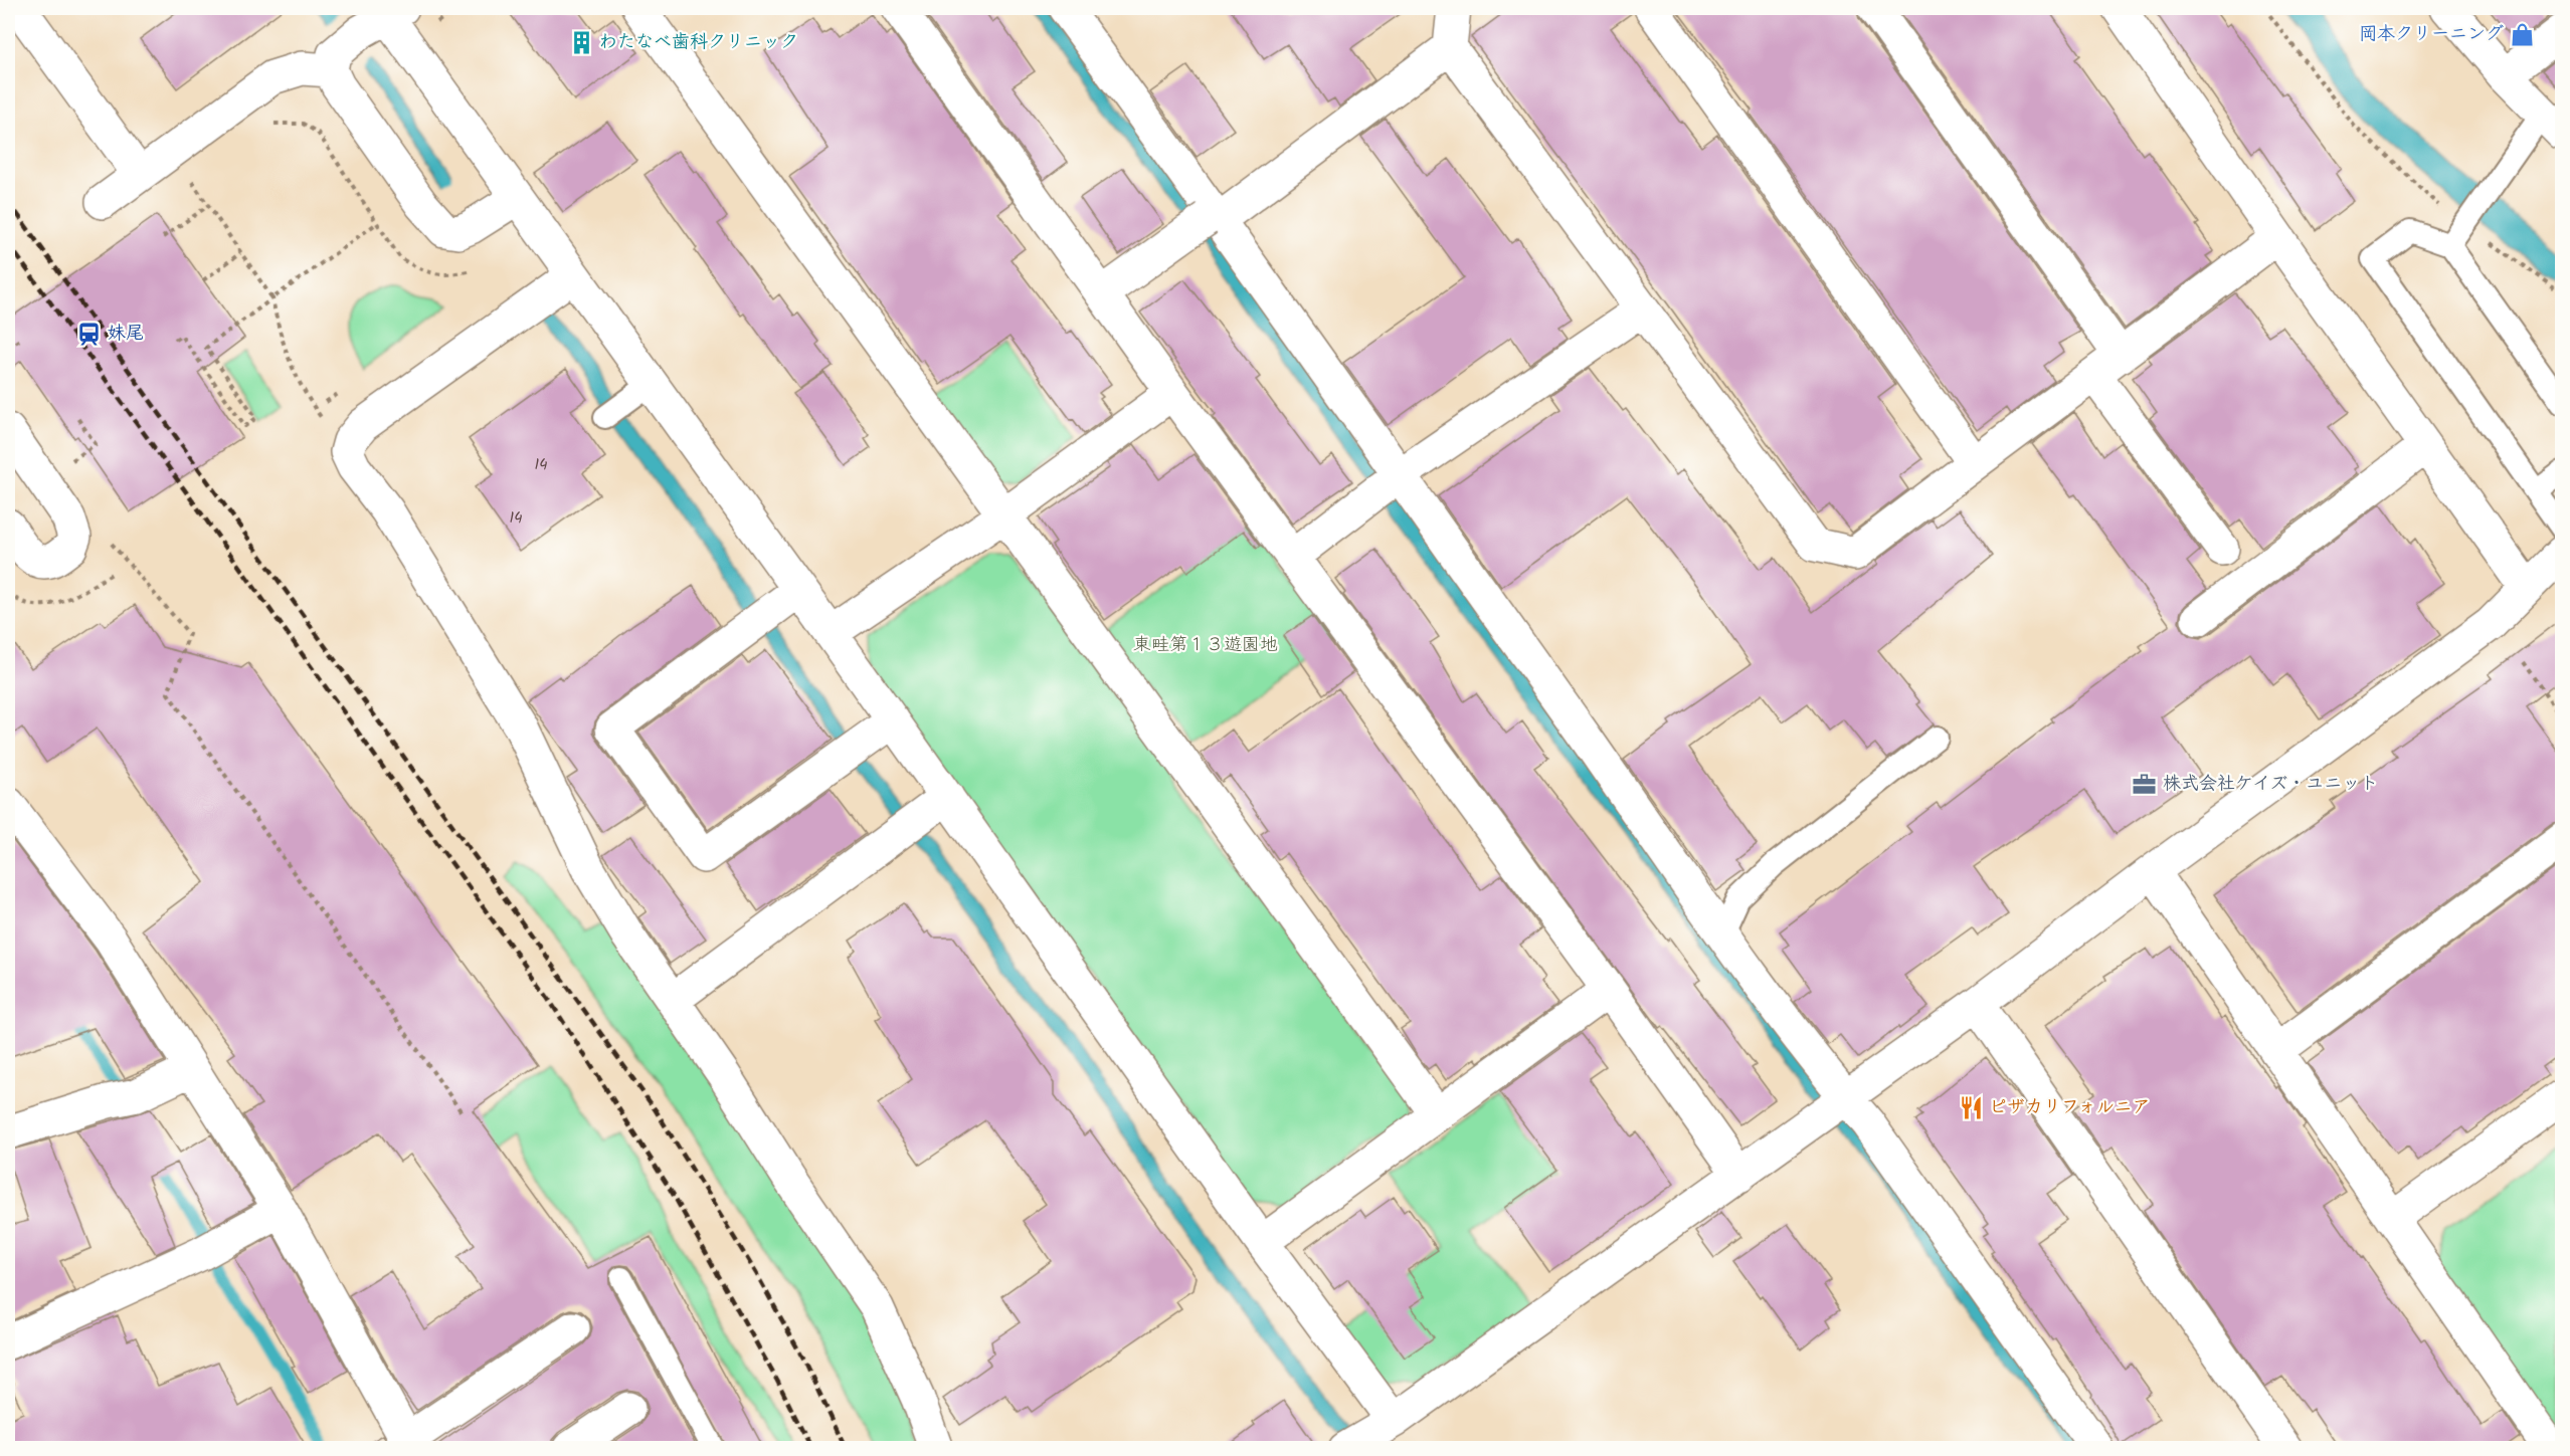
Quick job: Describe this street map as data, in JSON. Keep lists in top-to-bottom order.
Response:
{
  "parks": ["東畦第１３遊園地"],
  "places": {
    "shop": ["岡本クリーニング"],
    "building": ["わたなべ歯科クリニック"],
    "station": ["妹尾"],
    "office": ["株式会社ケイズ・ユニット"],
    "restaurant": ["ピザカリフォルニア"]
  },
  "house_numbers": ["14", "14"]
}
